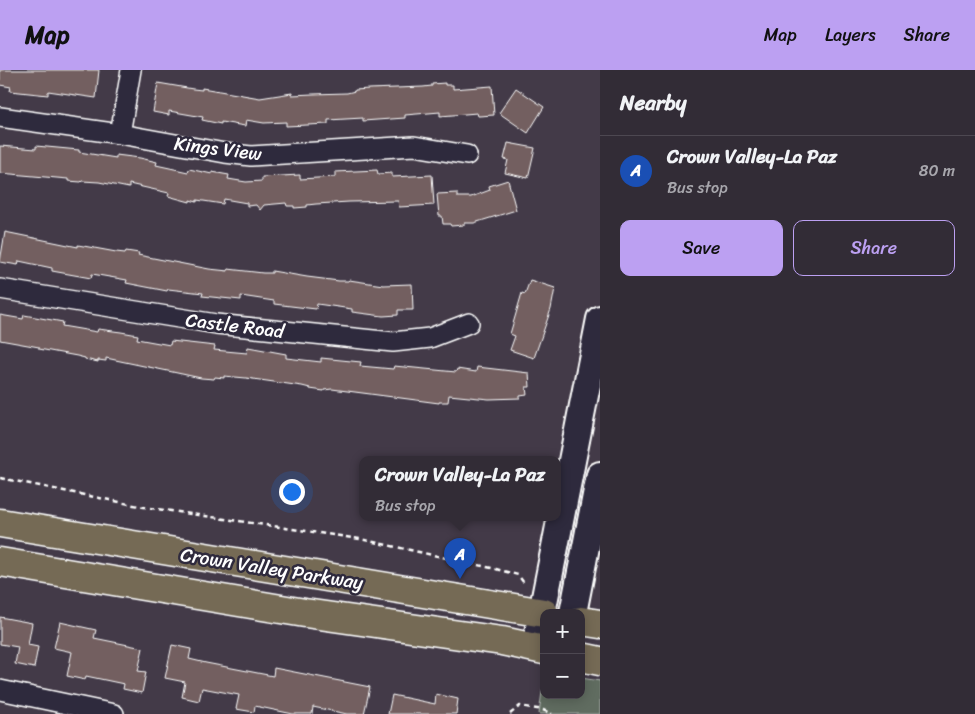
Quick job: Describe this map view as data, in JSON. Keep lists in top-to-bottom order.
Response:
{
  "streets": {
    "main road": ["Crown Valley Parkway"],
    "street": ["Kings View", "Castle Road"]
  },
  "page": {
    "header": "Map",
    "nav": ["Map", "Layers", "Share"],
    "heading": "Nearby",
    "list": [
      {
        "mark": "A",
        "name": "Crown Valley-La Paz",
        "note": "Bus stop",
        "value": "80 m"
      }
    ],
    "buttons": ["Save", "Share"],
    "popup": ["Crown Valley-La Paz", "Bus stop"],
    "pins": "A",
    "map_buttons": ["+", "−"]
  }
}
